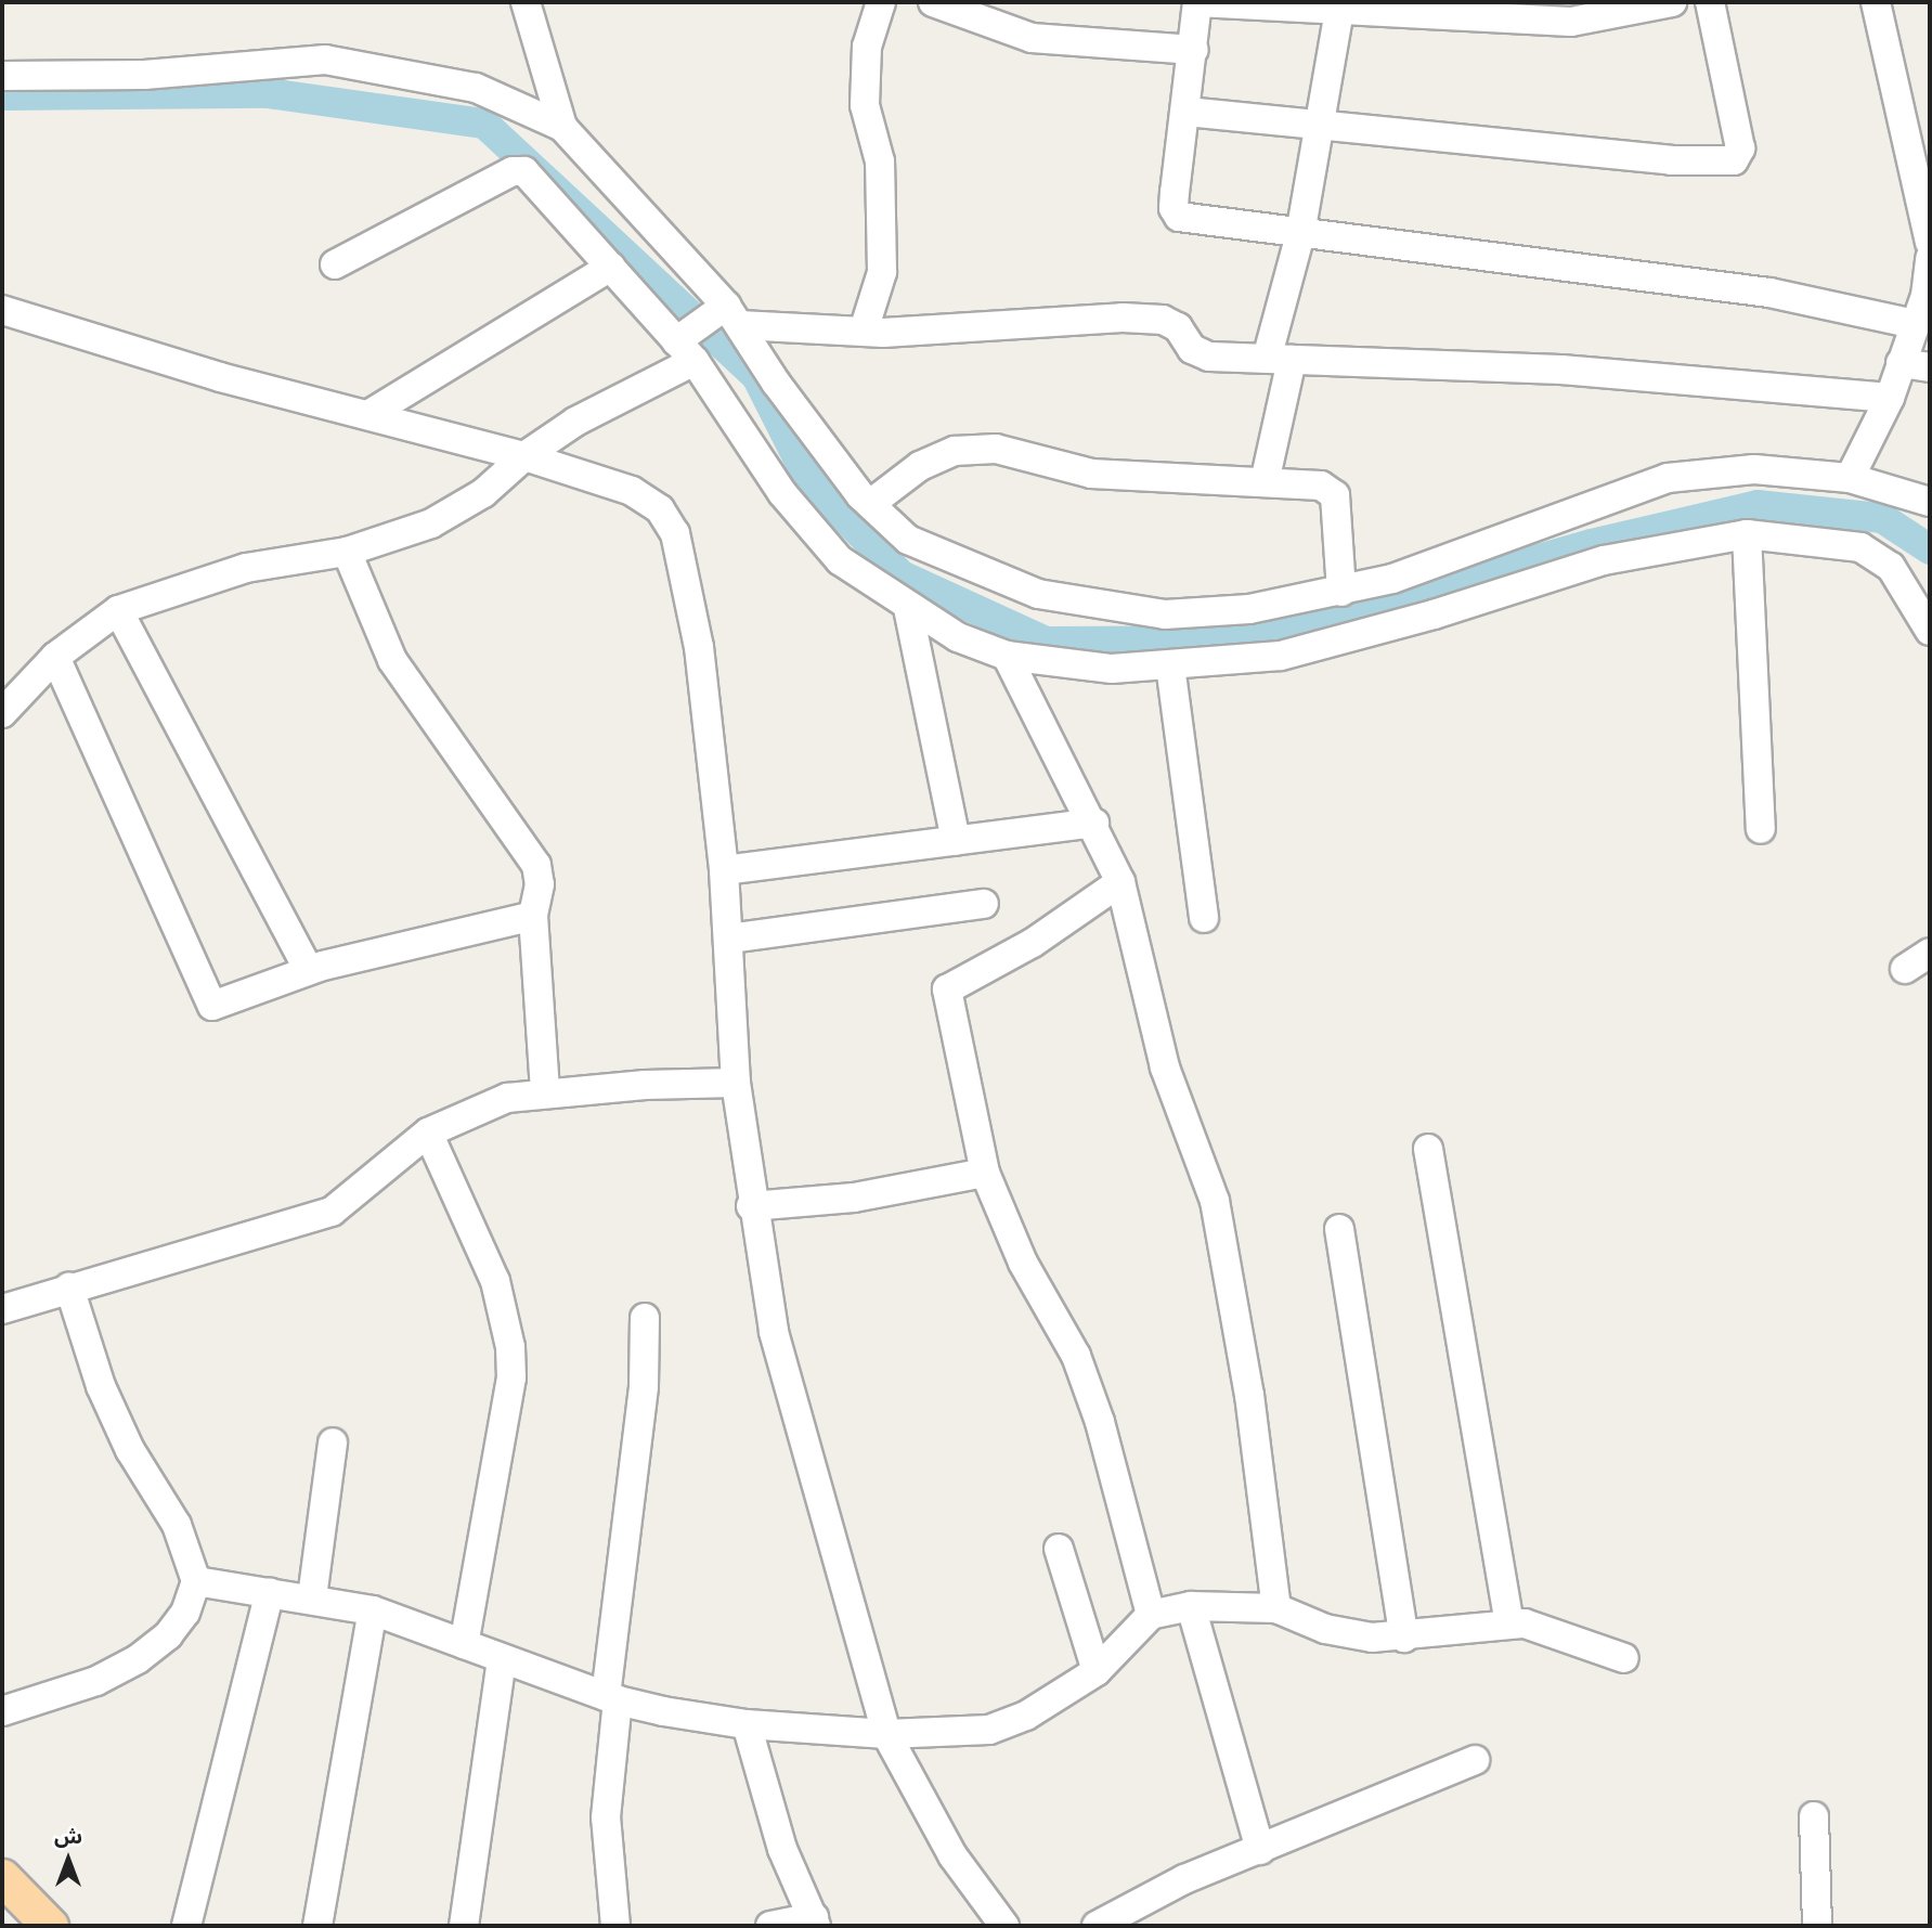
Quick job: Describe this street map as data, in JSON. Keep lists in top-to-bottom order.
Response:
{
  "north": "top"
}
